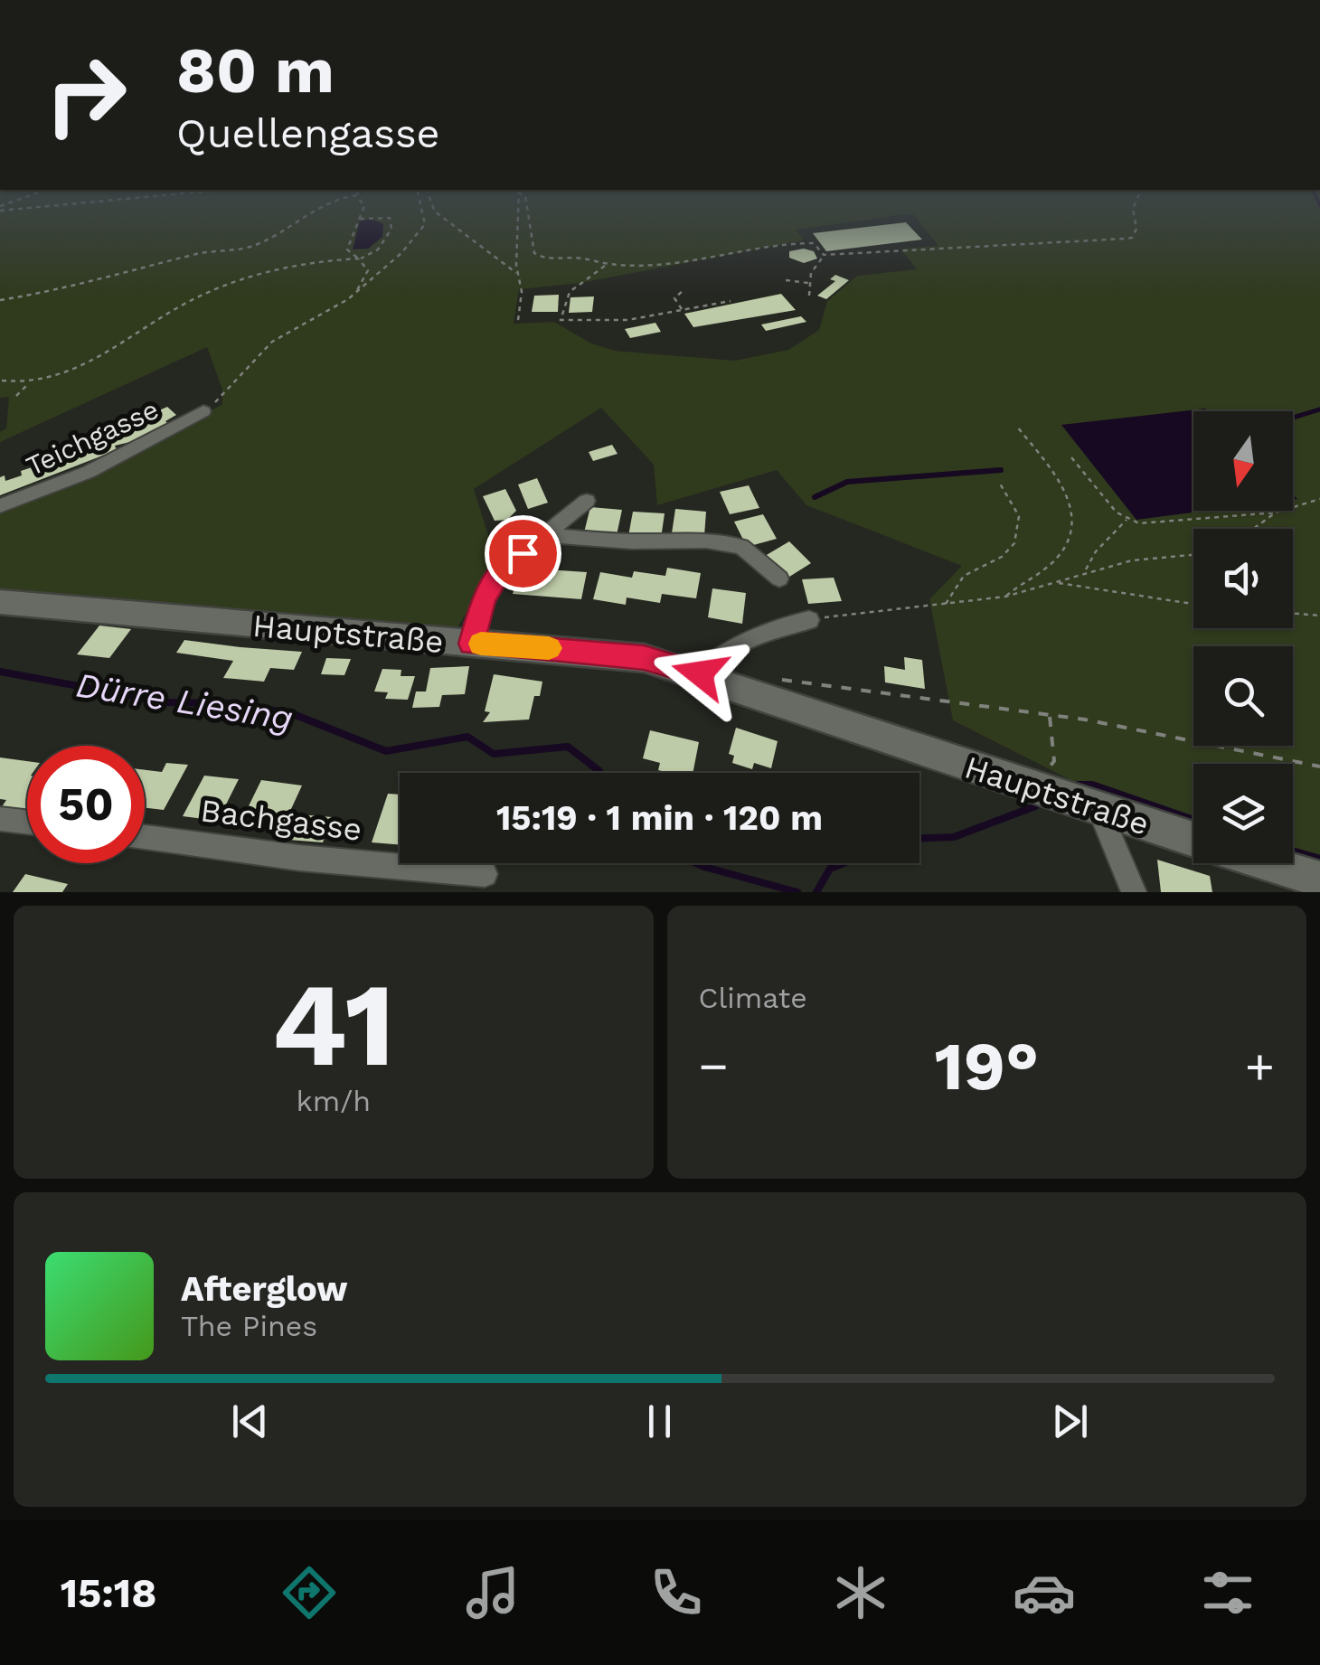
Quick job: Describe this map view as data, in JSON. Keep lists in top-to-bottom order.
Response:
{
  "streets": {
    "main road": ["Hauptstraße"],
    "street": ["Teichgasse", "Bachgasse"]
  },
  "water": ["Dürre Liesing"],
  "north": "bottom",
  "page": {
    "turn": ["80 m", "Quellengasse"],
    "limit": "50",
    "trip": "15:19 · 1 min · 120 m",
    "tile": [
      ["41", "km/h"],
      "Climate"
    ],
    "heat": ["−", "19°", "+"],
    "song": ["Afterglow", "The Pines"],
    "tabs": "15:18"
  }
}
